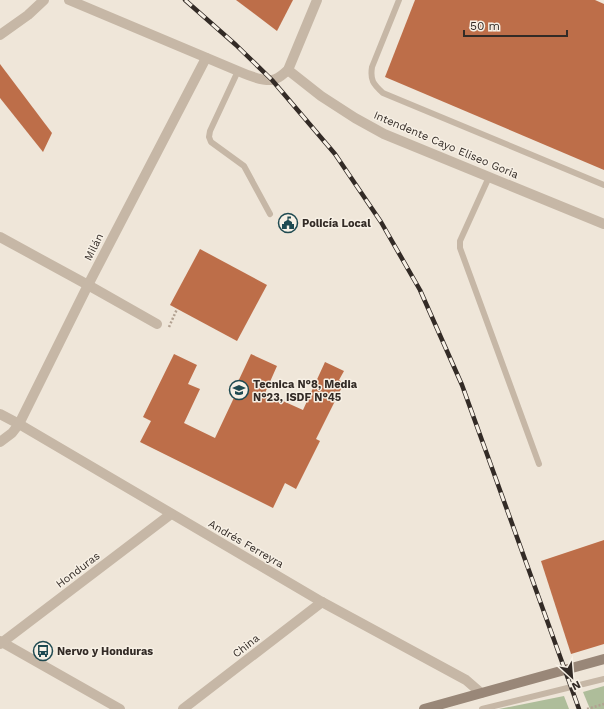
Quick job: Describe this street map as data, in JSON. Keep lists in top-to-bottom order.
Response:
{
  "streets": {
    "street": [
      "Intendente Cayo Eliseo Goria",
      "Milán",
      "Andrés Ferreyra",
      "Honduras",
      "China"
    ]
  },
  "crossings": [
    ["Milán", "Andrés Ferreyra"],
    ["Andrés Ferreyra", "Honduras"],
    ["Andrés Ferreyra", "China"]
  ],
  "places": {
    "public building": ["Policía Local"],
    "school or university": ["Tecnica N°8, Media N°23, ISDF N°45"],
    "bus stop": ["Nervo y Honduras"]
  },
  "scale_bar": "50 m",
  "north": "bottom right"
}
